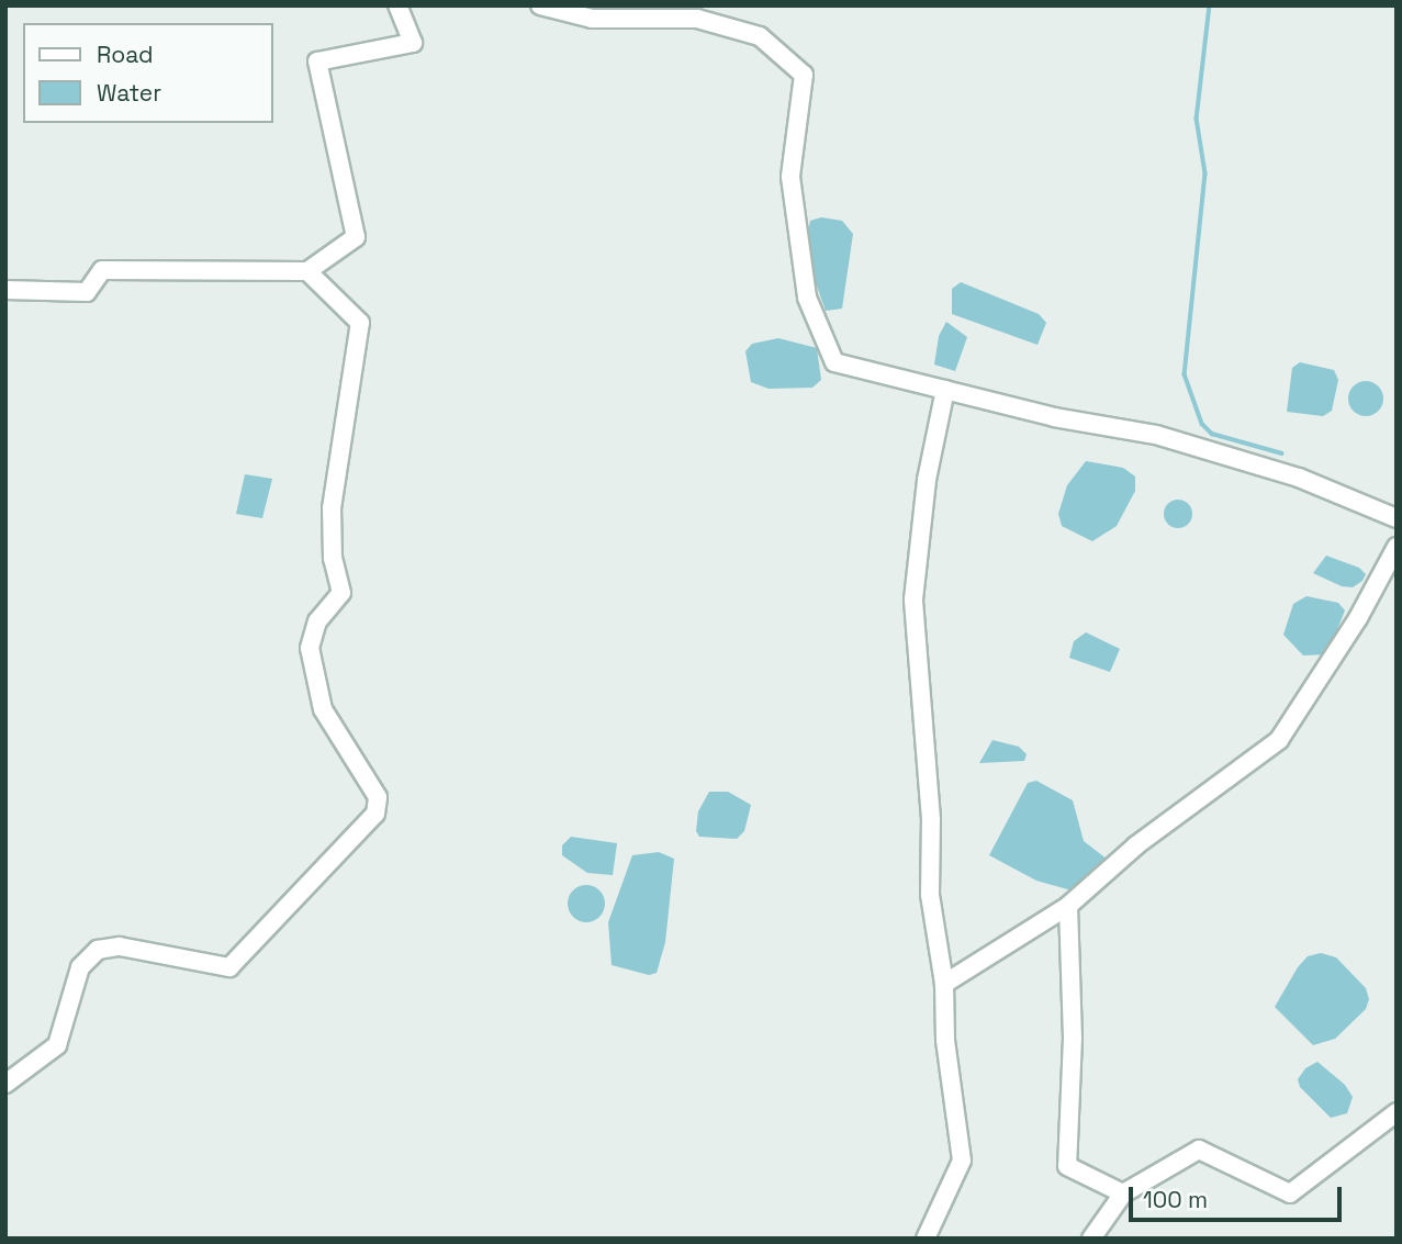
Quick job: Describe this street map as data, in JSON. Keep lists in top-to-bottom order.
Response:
{
  "legend": ["Road", "Water"],
  "scale_bar": "100 m"
}
